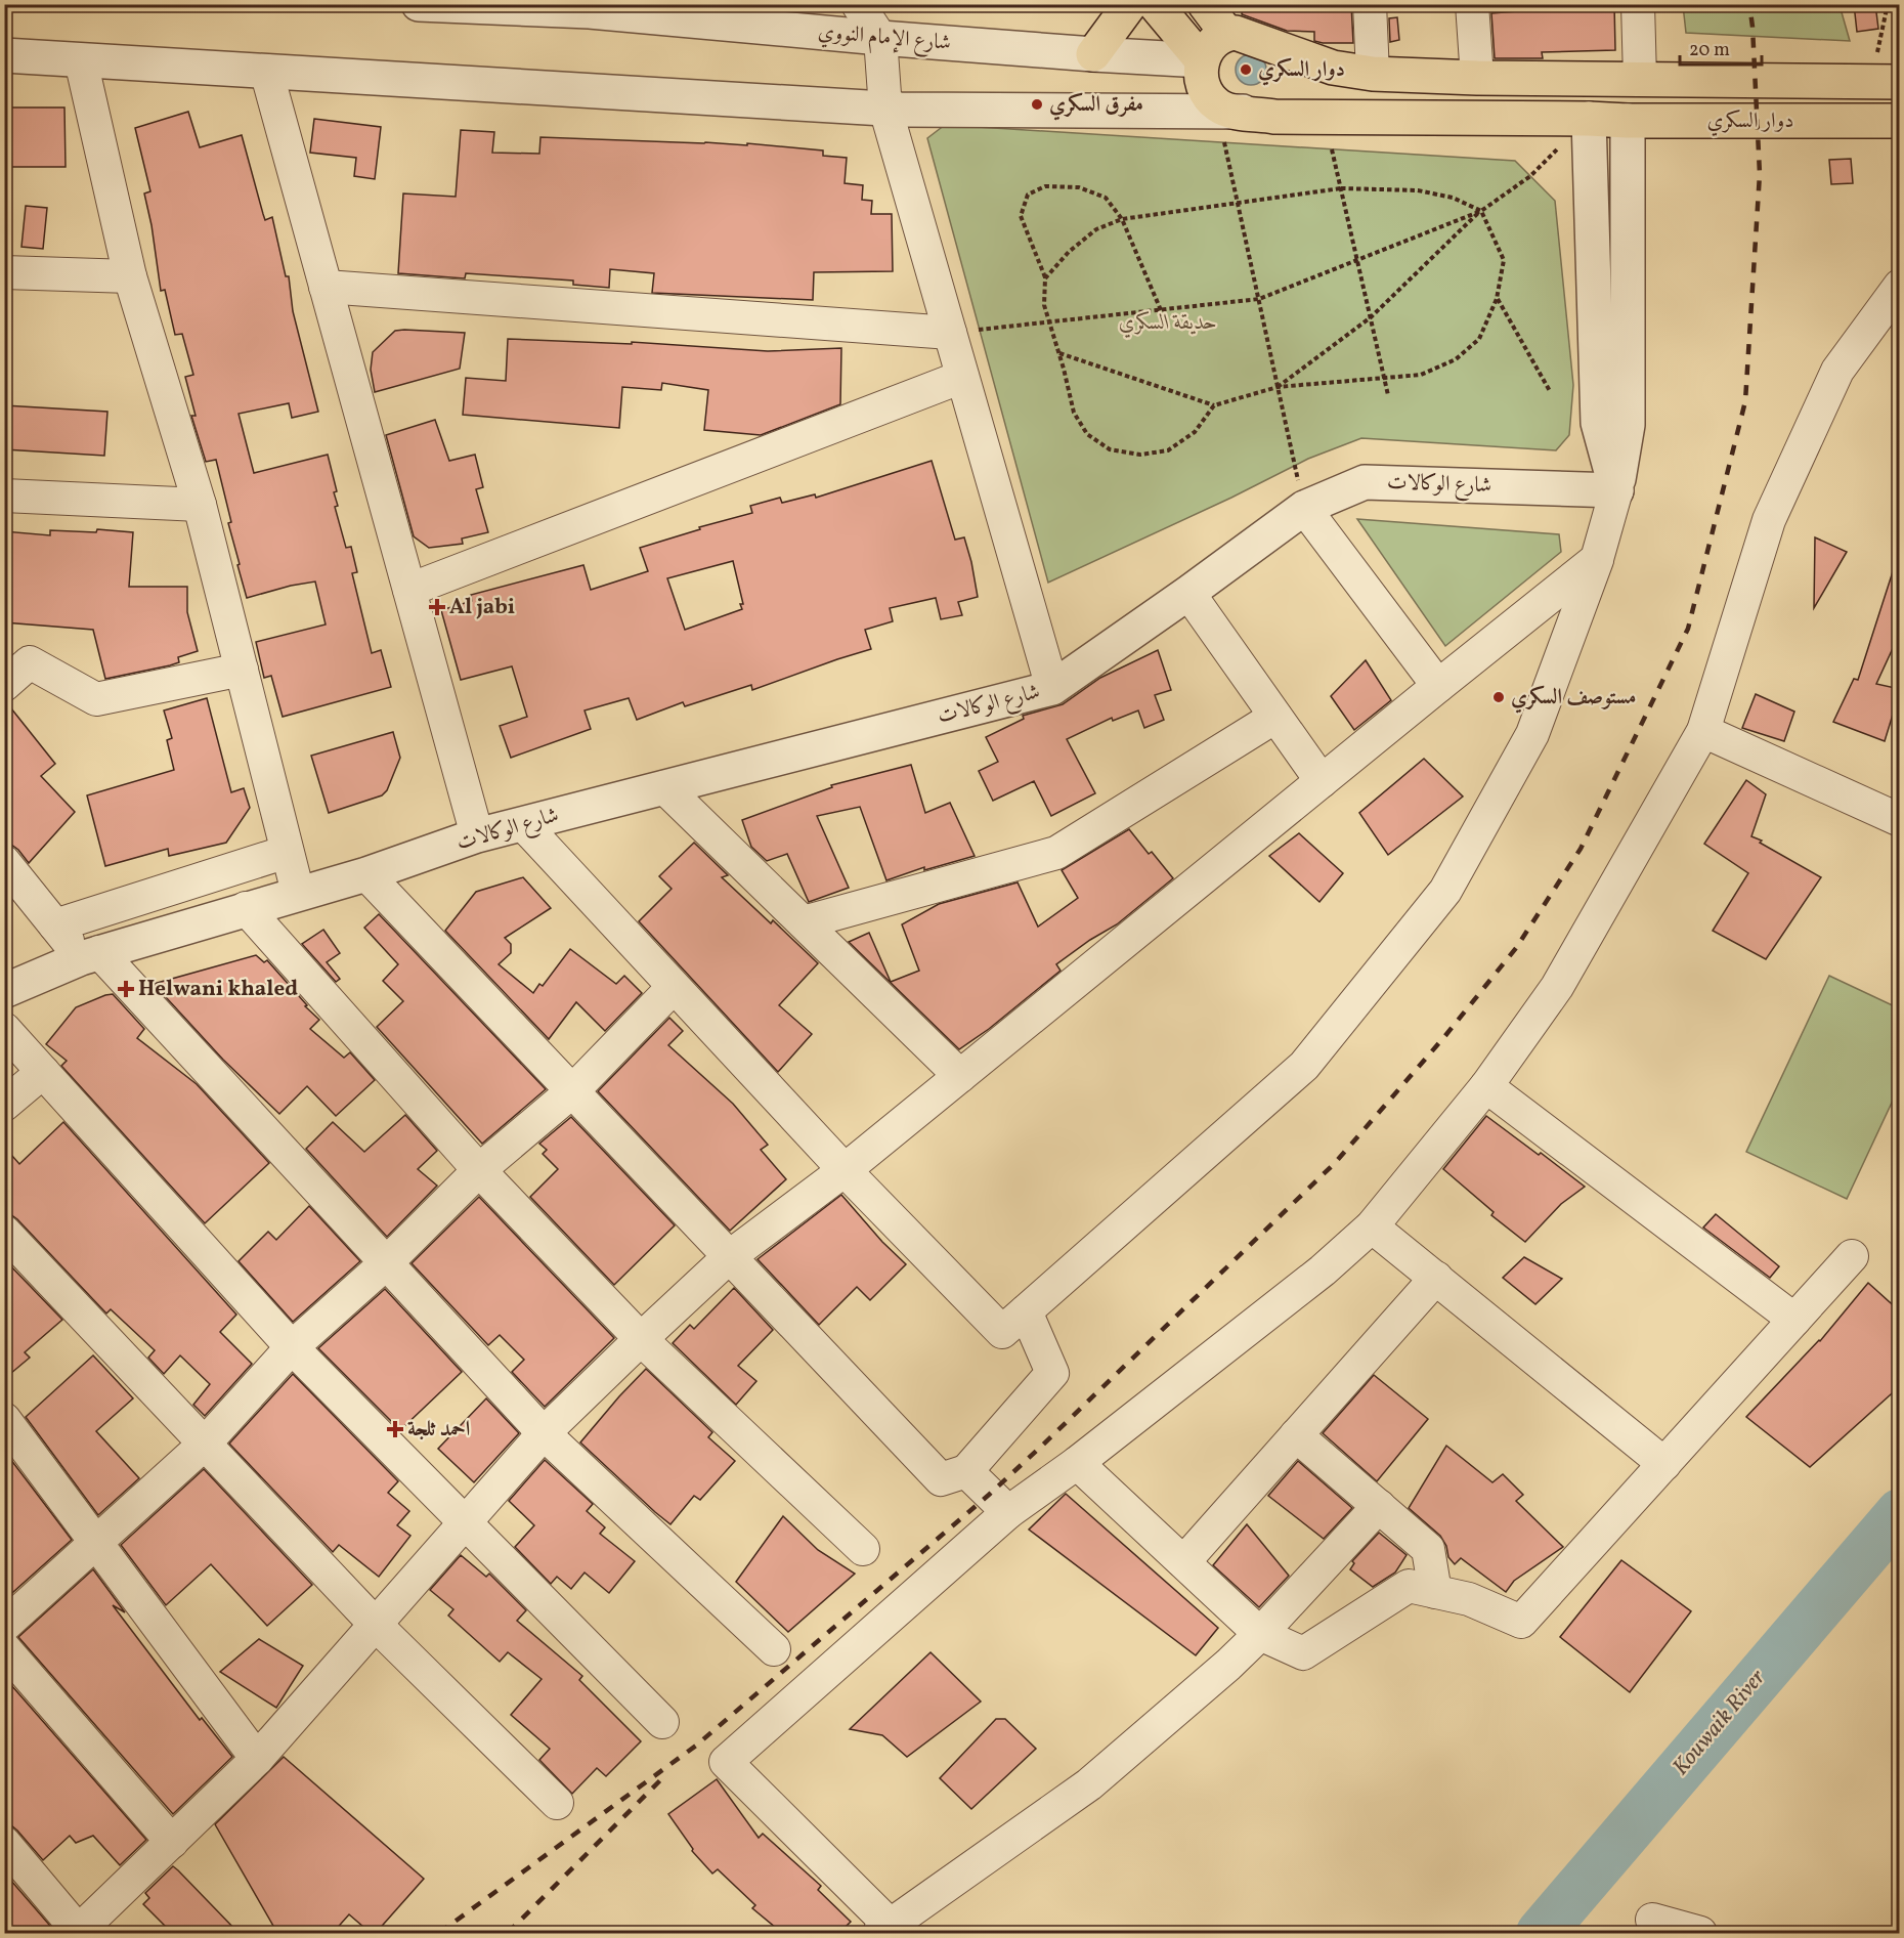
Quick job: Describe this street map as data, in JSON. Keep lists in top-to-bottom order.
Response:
{
  "streets": {
    "main road": ["دوار السكري"],
    "street": ["شارع الإمام النووي", "شارع الوكالات"]
  },
  "crossings": [
    ["شارع الإمام النووي", "دوار السكري"]
  ],
  "water": ["Kouwaik River"],
  "parks": ["حديقة السكري"],
  "places": {
    "other": ["دوار السكري", "مفرق السكري", "مستوصف السكري"],
    "health": ["Al jabi", "Helwani khaled", "احمد ثلجة"]
  },
  "scale_bar": "20 m"
}
